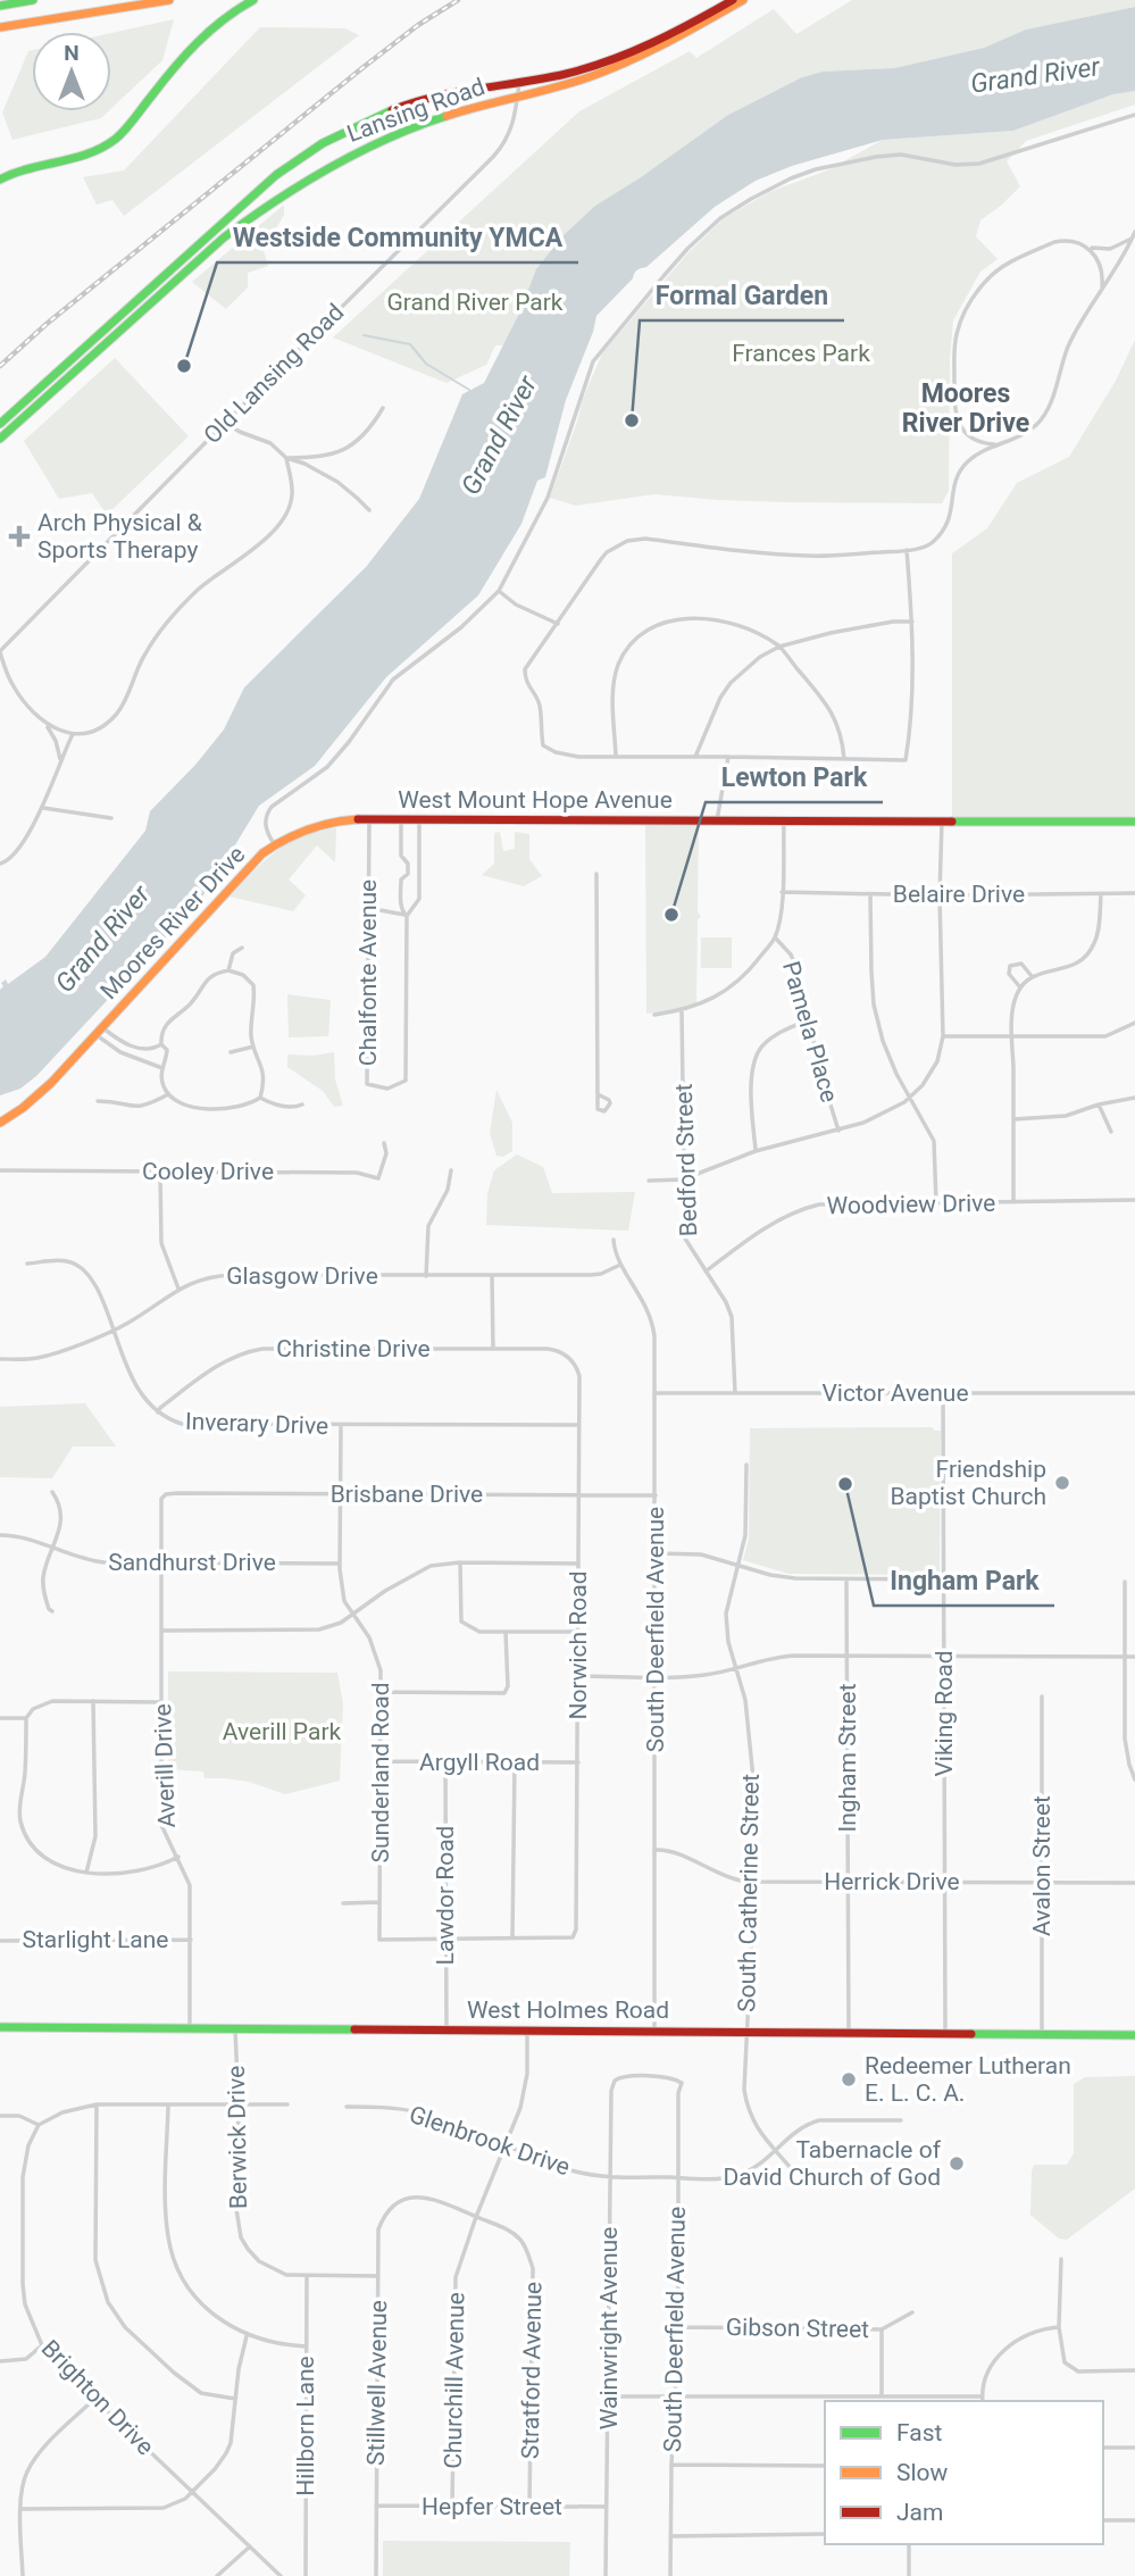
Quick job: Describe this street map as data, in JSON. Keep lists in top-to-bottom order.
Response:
{
  "streets": {
    "main road": [
      "Lansing Road",
      "West Mount Hope Avenue",
      "Moores River Drive",
      "West Holmes Road"
    ],
    "street": [
      "Old Lansing Road",
      "Belaire Drive",
      "Chalfonte Avenue",
      "Pamela Place",
      "Bedford Street",
      "Cooley Drive",
      "Woodview Drive",
      "Glasgow Drive",
      "Christine Drive",
      "Victor Avenue",
      "Inverary Drive",
      "Brisbane Drive",
      "Sandhurst Drive",
      "South Deerfield Avenue",
      "Norwich Road",
      "Viking Road",
      "Ingham Street",
      "Argyll Road",
      "Averill Drive",
      "Sunderland Road",
      "Avalon Street",
      "Herrick Drive",
      "South Catherine Street",
      "Lawdor Road",
      "Starlight Lane",
      "Berwick Drive",
      "Glenbrook Drive",
      "Wainwright Avenue",
      "Gibson Street",
      "Stratford Avenue",
      "Churchill Avenue",
      "Stillwell Avenue",
      "Brighton Drive",
      "Hillborn Lane",
      "Hepfer Street"
    ]
  },
  "crossings": [
    ["Lansing Road", "Old Lansing Road"],
    ["West Mount Hope Avenue", "Moores River Drive"],
    ["West Mount Hope Avenue", "Chalfonte Avenue"],
    ["Bedford Street", "Woodview Drive"],
    ["Bedford Street", "Victor Avenue"],
    ["Glasgow Drive", "Inverary Drive"],
    ["Glasgow Drive", "South Deerfield Avenue"],
    ["Christine Drive", "Inverary Drive"],
    ["Christine Drive", "Norwich Road"],
    ["Victor Avenue", "South Deerfield Avenue"],
    ["Victor Avenue", "Viking Road"],
    ["Inverary Drive", "Norwich Road"],
    ["Inverary Drive", "Sunderland Road"],
    ["Brisbane Drive", "South Deerfield Avenue"],
    ["Brisbane Drive", "Norwich Road"],
    ["Brisbane Drive", "Averill Drive"],
    ["Brisbane Drive", "Sunderland Road"],
    ["Sandhurst Drive", "Averill Drive"],
    ["Sandhurst Drive", "Sunderland Road"],
    ["South Deerfield Avenue", "Herrick Drive"],
    ["South Deerfield Avenue", "West Holmes Road"],
    ["South Deerfield Avenue", "Glenbrook Drive"],
    ["South Deerfield Avenue", "Wainwright Avenue"],
    ["South Deerfield Avenue", "Gibson Street"],
    ["Norwich Road", "Argyll Road"],
    ["Viking Road", "Herrick Drive"],
    ["Viking Road", "West Holmes Road"],
    ["Ingham Street", "Herrick Drive"],
    ["Ingham Street", "West Holmes Road"],
    ["Argyll Road", "Sunderland Road"],
    ["Argyll Road", "Lawdor Road"],
    ["Averill Drive", "Starlight Lane"],
    ["Averill Drive", "West Holmes Road"],
    ["Sunderland Road", "Lawdor Road"],
    ["Avalon Street", "Herrick Drive"],
    ["Avalon Street", "West Holmes Road"],
    ["Herrick Drive", "South Catherine Street"],
    ["South Catherine Street", "West Holmes Road"],
    ["South Catherine Street", "Glenbrook Drive"],
    ["Lawdor Road", "West Holmes Road"],
    ["West Holmes Road", "Berwick Drive"],
    ["West Holmes Road", "Churchill Avenue"],
    ["Berwick Drive", "Stillwell Avenue"],
    ["Berwick Drive", "Hillborn Lane"],
    ["Glenbrook Drive", "Wainwright Avenue"],
    ["Glenbrook Drive", "Churchill Avenue"],
    ["Wainwright Avenue", "Hepfer Street"],
    ["Stratford Avenue", "Churchill Avenue"],
    ["Stratford Avenue", "Stillwell Avenue"],
    ["Stratford Avenue", "Hepfer Street"],
    ["Churchill Avenue", "Hepfer Street"],
    ["Stillwell Avenue", "Hepfer Street"]
  ],
  "districts": ["Moores River Drive"],
  "water": ["Grand River"],
  "parks": ["Grand River Park", "Frances Park", "Averill Park"],
  "places": {
    "other": [
      "Westside Community YMCA",
      "Formal Garden",
      "Lewton Park",
      "Friendship Baptist Church",
      "Ingham Park",
      "Redeemer Lutheran E. L. C. A.",
      "Tabernacle of David Church of God"
    ],
    "health": ["Arch Physical & Sports Therapy"]
  },
  "legend": ["Fast", "Slow", "Jam"],
  "north": "top"
}
